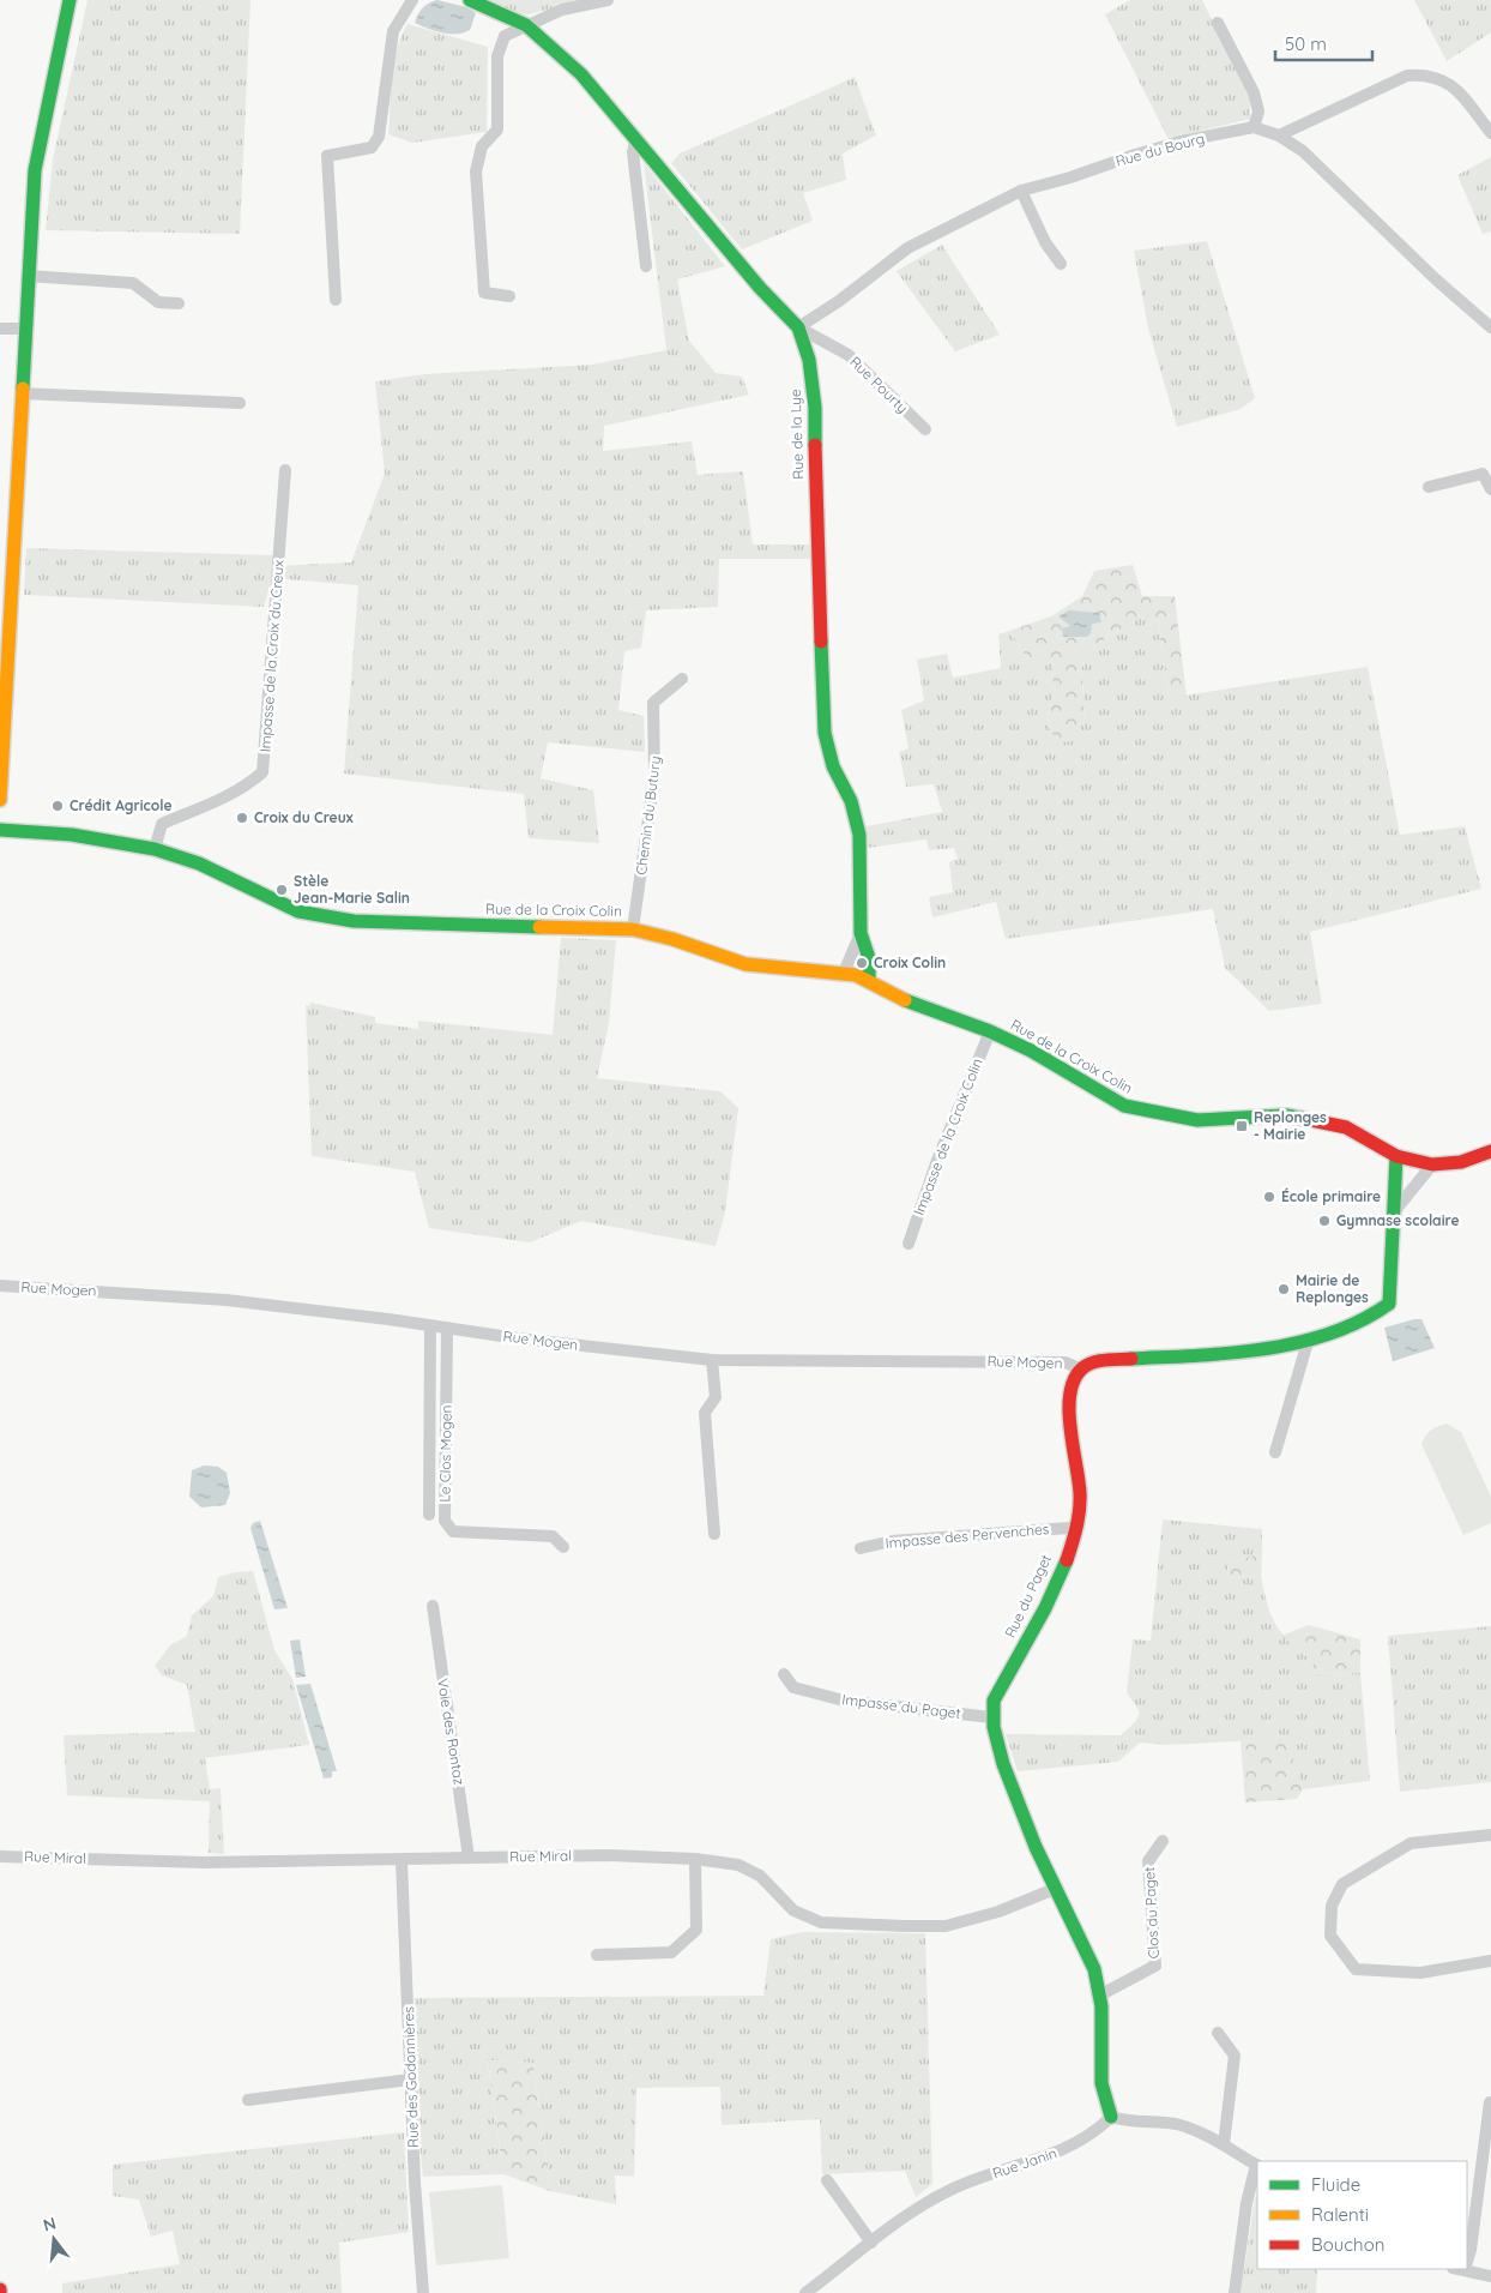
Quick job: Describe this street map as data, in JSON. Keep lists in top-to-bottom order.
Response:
{
  "streets": {
    "street": [
      "Rue du Bourg",
      "Rue Pourty",
      "Rue de la Lye",
      "Impasse de la Croix du Creux",
      "Chemin du Butury",
      "Rue de la Croix Colin",
      "Impasse de la Croix Colin",
      "Rue Mogen",
      "Le Clos Mogen",
      "Impasse des Pervenches",
      "Rue du Paget",
      "Impasse du Paget",
      "Voie des Rontaz",
      "Rue Miral",
      "Clos du Paget",
      "Rue des Godonnières",
      "Rue Janin"
    ]
  },
  "crossings": [
    ["Rue du Bourg", "Rue Pourty"],
    ["Rue du Bourg", "Rue de la Lye"],
    ["Rue Pourty", "Rue de la Lye"],
    ["Rue de la Lye", "Rue de la Croix Colin"],
    ["Impasse de la Croix du Creux", "Rue de la Croix Colin"],
    ["Chemin du Butury", "Rue de la Croix Colin"],
    ["Rue de la Croix Colin", "Impasse de la Croix Colin"],
    ["Rue Mogen", "Le Clos Mogen"],
    ["Rue Mogen", "Rue du Paget"],
    ["Impasse des Pervenches", "Rue du Paget"],
    ["Rue du Paget", "Impasse du Paget"],
    ["Rue du Paget", "Rue Miral"],
    ["Rue du Paget", "Clos du Paget"],
    ["Rue du Paget", "Rue Janin"],
    ["Voie des Rontaz", "Rue Miral"],
    ["Rue Miral", "Rue des Godonnières"]
  ],
  "places": {
    "other": [
      "Crédit Agricole",
      "Croix du Creux",
      "Stèle Jean-Marie Salin",
      "Croix Colin",
      "École primaire",
      "Gymnase scolaire",
      "Mairie de Replonges"
    ],
    "transit": ["Replonges - Mairie"]
  },
  "legend": ["Fluide", "Ralenti", "Bouchon"],
  "scale_bar": "50 m",
  "north": "top"
}
